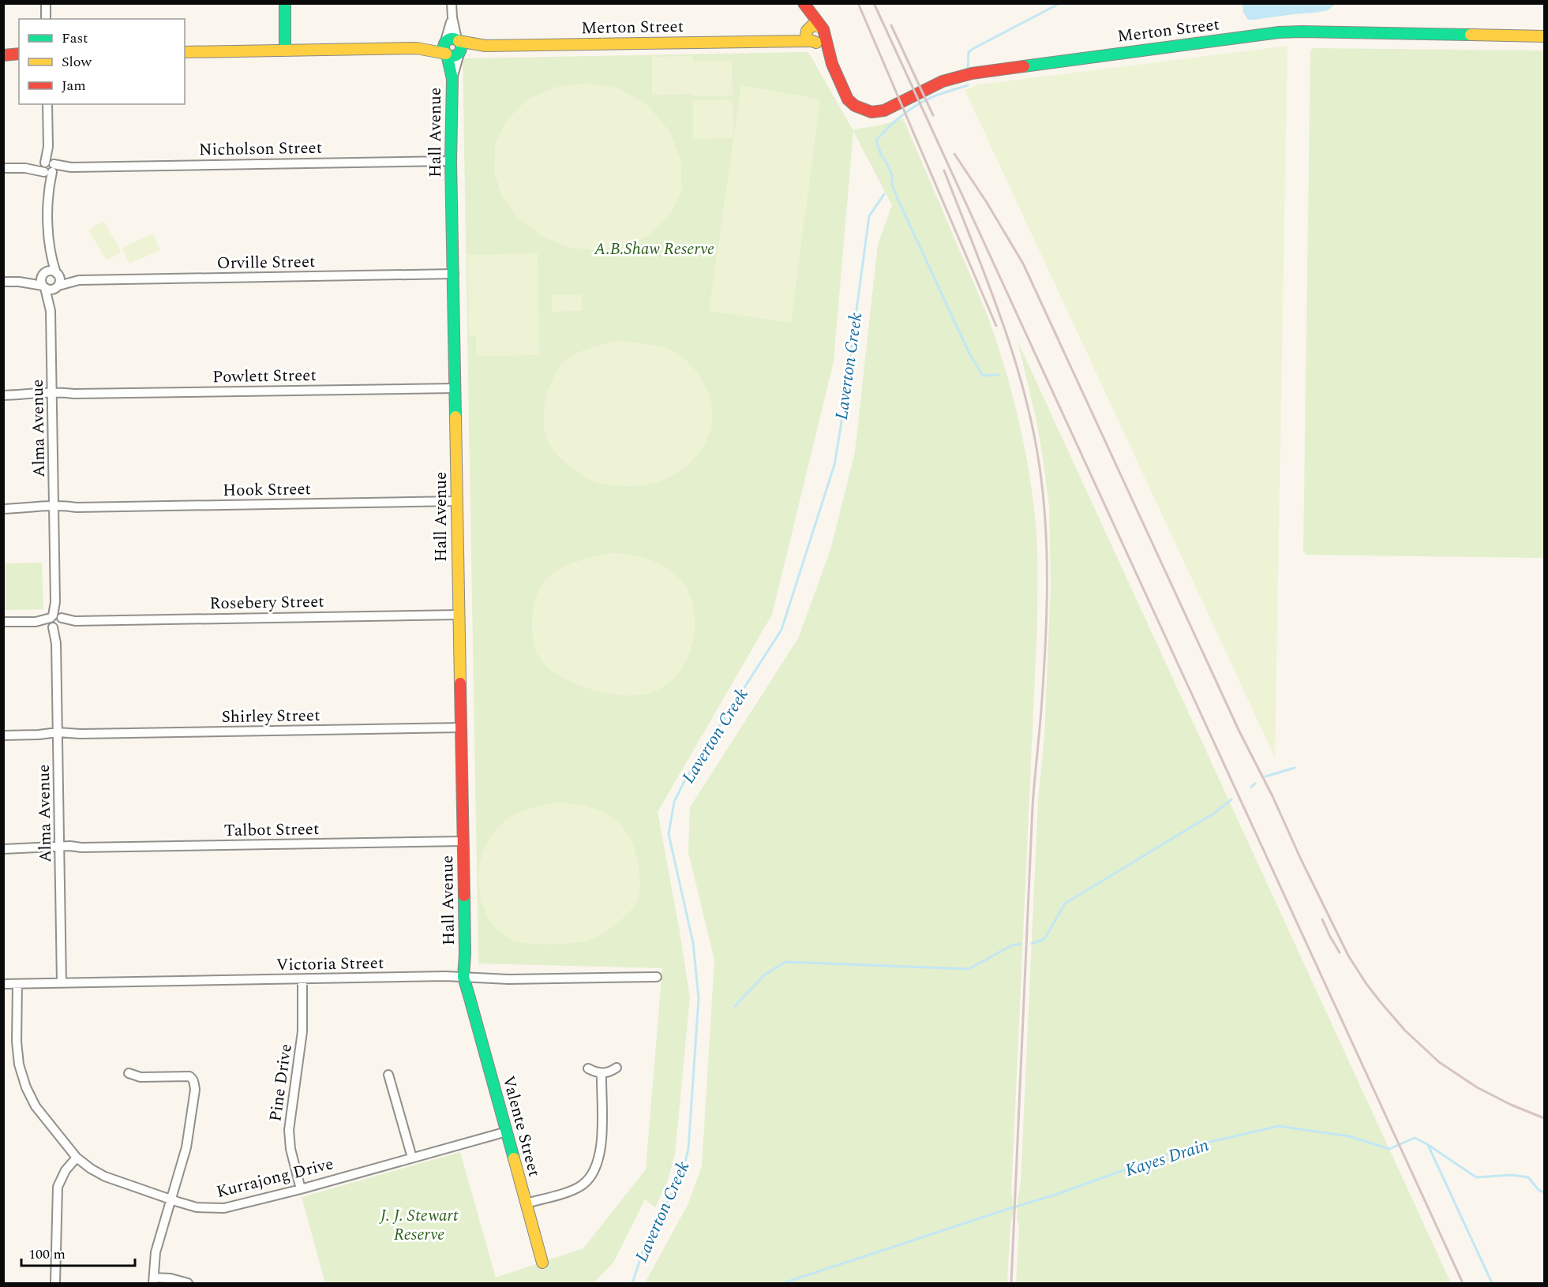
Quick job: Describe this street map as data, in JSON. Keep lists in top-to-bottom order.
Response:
{
  "streets": {
    "street": [
      "Merton Street",
      "Hall Avenue",
      "Nicholson Street",
      "Orville Street",
      "Powlett Street",
      "Alma Avenue",
      "Hook Street",
      "Rosebery Street",
      "Shirley Street",
      "Talbot Street",
      "Victoria Street",
      "Pine Drive",
      "Valente Street",
      "Kurrajong Drive"
    ]
  },
  "crossings": [
    ["Merton Street", "Hall Avenue"],
    ["Hall Avenue", "Nicholson Street"],
    ["Hall Avenue", "Orville Street"],
    ["Hall Avenue", "Powlett Street"],
    ["Hall Avenue", "Hook Street"],
    ["Hall Avenue", "Rosebery Street"],
    ["Hall Avenue", "Shirley Street"],
    ["Hall Avenue", "Talbot Street"],
    ["Hall Avenue", "Victoria Street"],
    ["Hall Avenue", "Valente Street"],
    ["Orville Street", "Alma Avenue"],
    ["Powlett Street", "Alma Avenue"],
    ["Alma Avenue", "Hook Street"],
    ["Alma Avenue", "Rosebery Street"],
    ["Alma Avenue", "Shirley Street"],
    ["Alma Avenue", "Talbot Street"],
    ["Alma Avenue", "Victoria Street"],
    ["Victoria Street", "Pine Drive"],
    ["Victoria Street", "Valente Street"],
    ["Victoria Street", "Kurrajong Drive"],
    ["Pine Drive", "Kurrajong Drive"],
    ["Valente Street", "Kurrajong Drive"]
  ],
  "water": ["Laverton Creek", "Kayes Drain"],
  "parks": ["A.B.Shaw Reserve", "J. J. Stewart Reserve"],
  "legend": ["Fast", "Slow", "Jam"],
  "scale_bar": "100 m"
}
